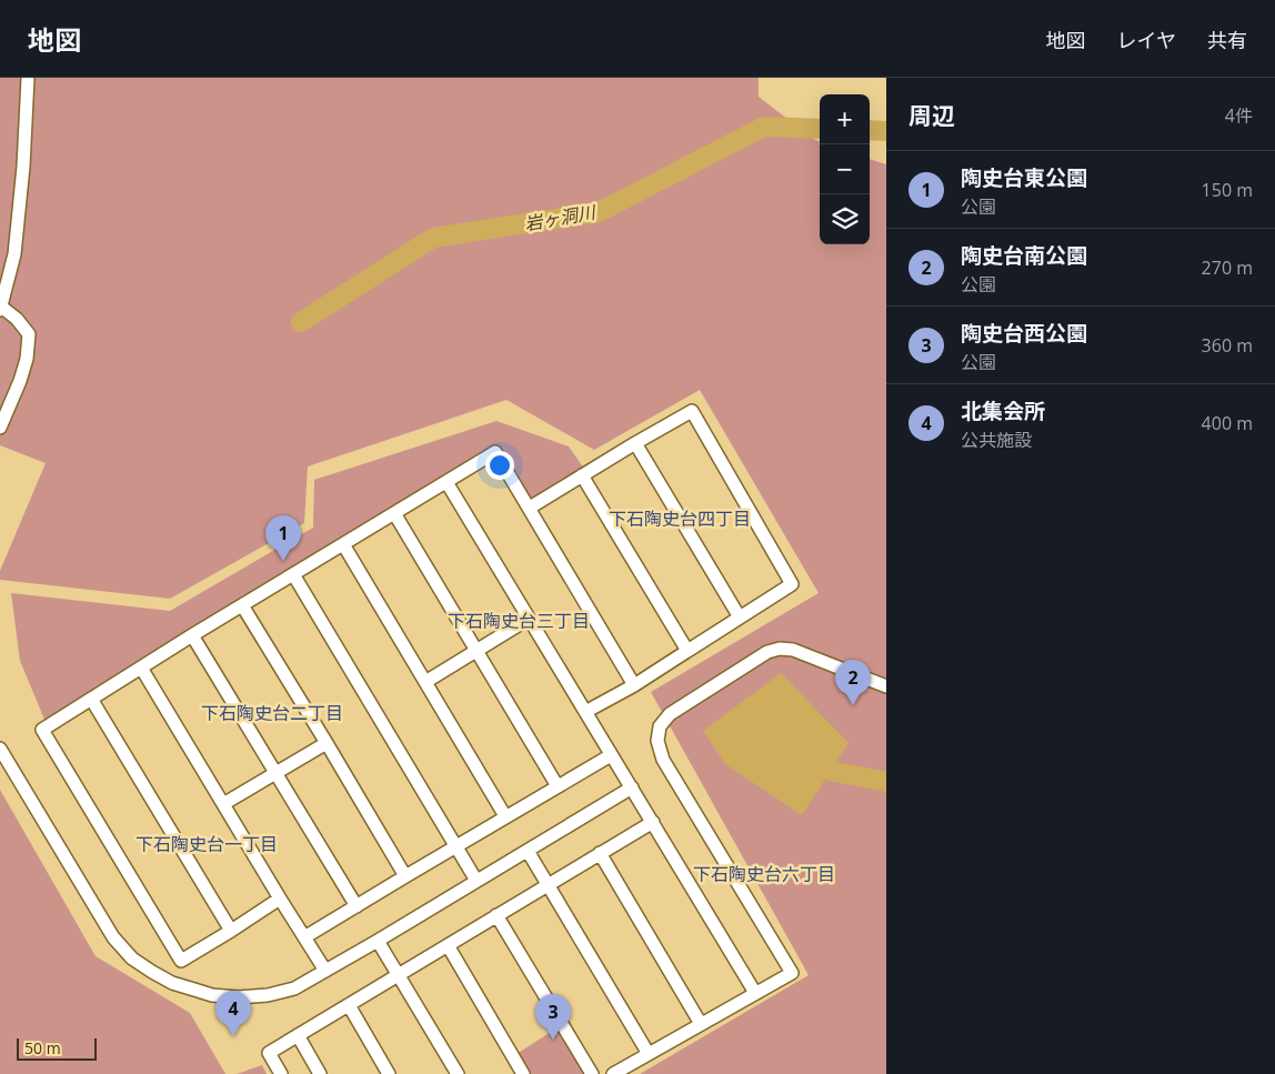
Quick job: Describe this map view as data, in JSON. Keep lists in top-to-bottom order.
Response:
{
  "districts": [
    "下石陶史台四丁目",
    "下石陶史台三丁目",
    "下石陶史台二丁目",
    "下石陶史台一丁目",
    "下石陶史台六丁目"
  ],
  "water": ["岩ヶ洞川"],
  "scale_bar": "50 m",
  "page": {
    "header": "地図",
    "nav": ["地図", "レイヤ", "共有"],
    "heading": ["周辺", "4件"],
    "map_buttons": ["+", "−"],
    "list": [
      {
        "mark": "1",
        "name": "陶史台東公園",
        "note": "公園",
        "value": "150 m"
      },
      {
        "mark": "2",
        "name": "陶史台南公園",
        "note": "公園",
        "value": "270 m"
      },
      {
        "mark": "3",
        "name": "陶史台西公園",
        "note": "公園",
        "value": "360 m"
      },
      {
        "mark": "4",
        "name": "北集会所",
        "note": "公共施設",
        "value": "400 m"
      }
    ],
    "pins": [
      "1",
      "2",
      "4",
      "3"
    ],
    "scale": "50 m"
  }
}
